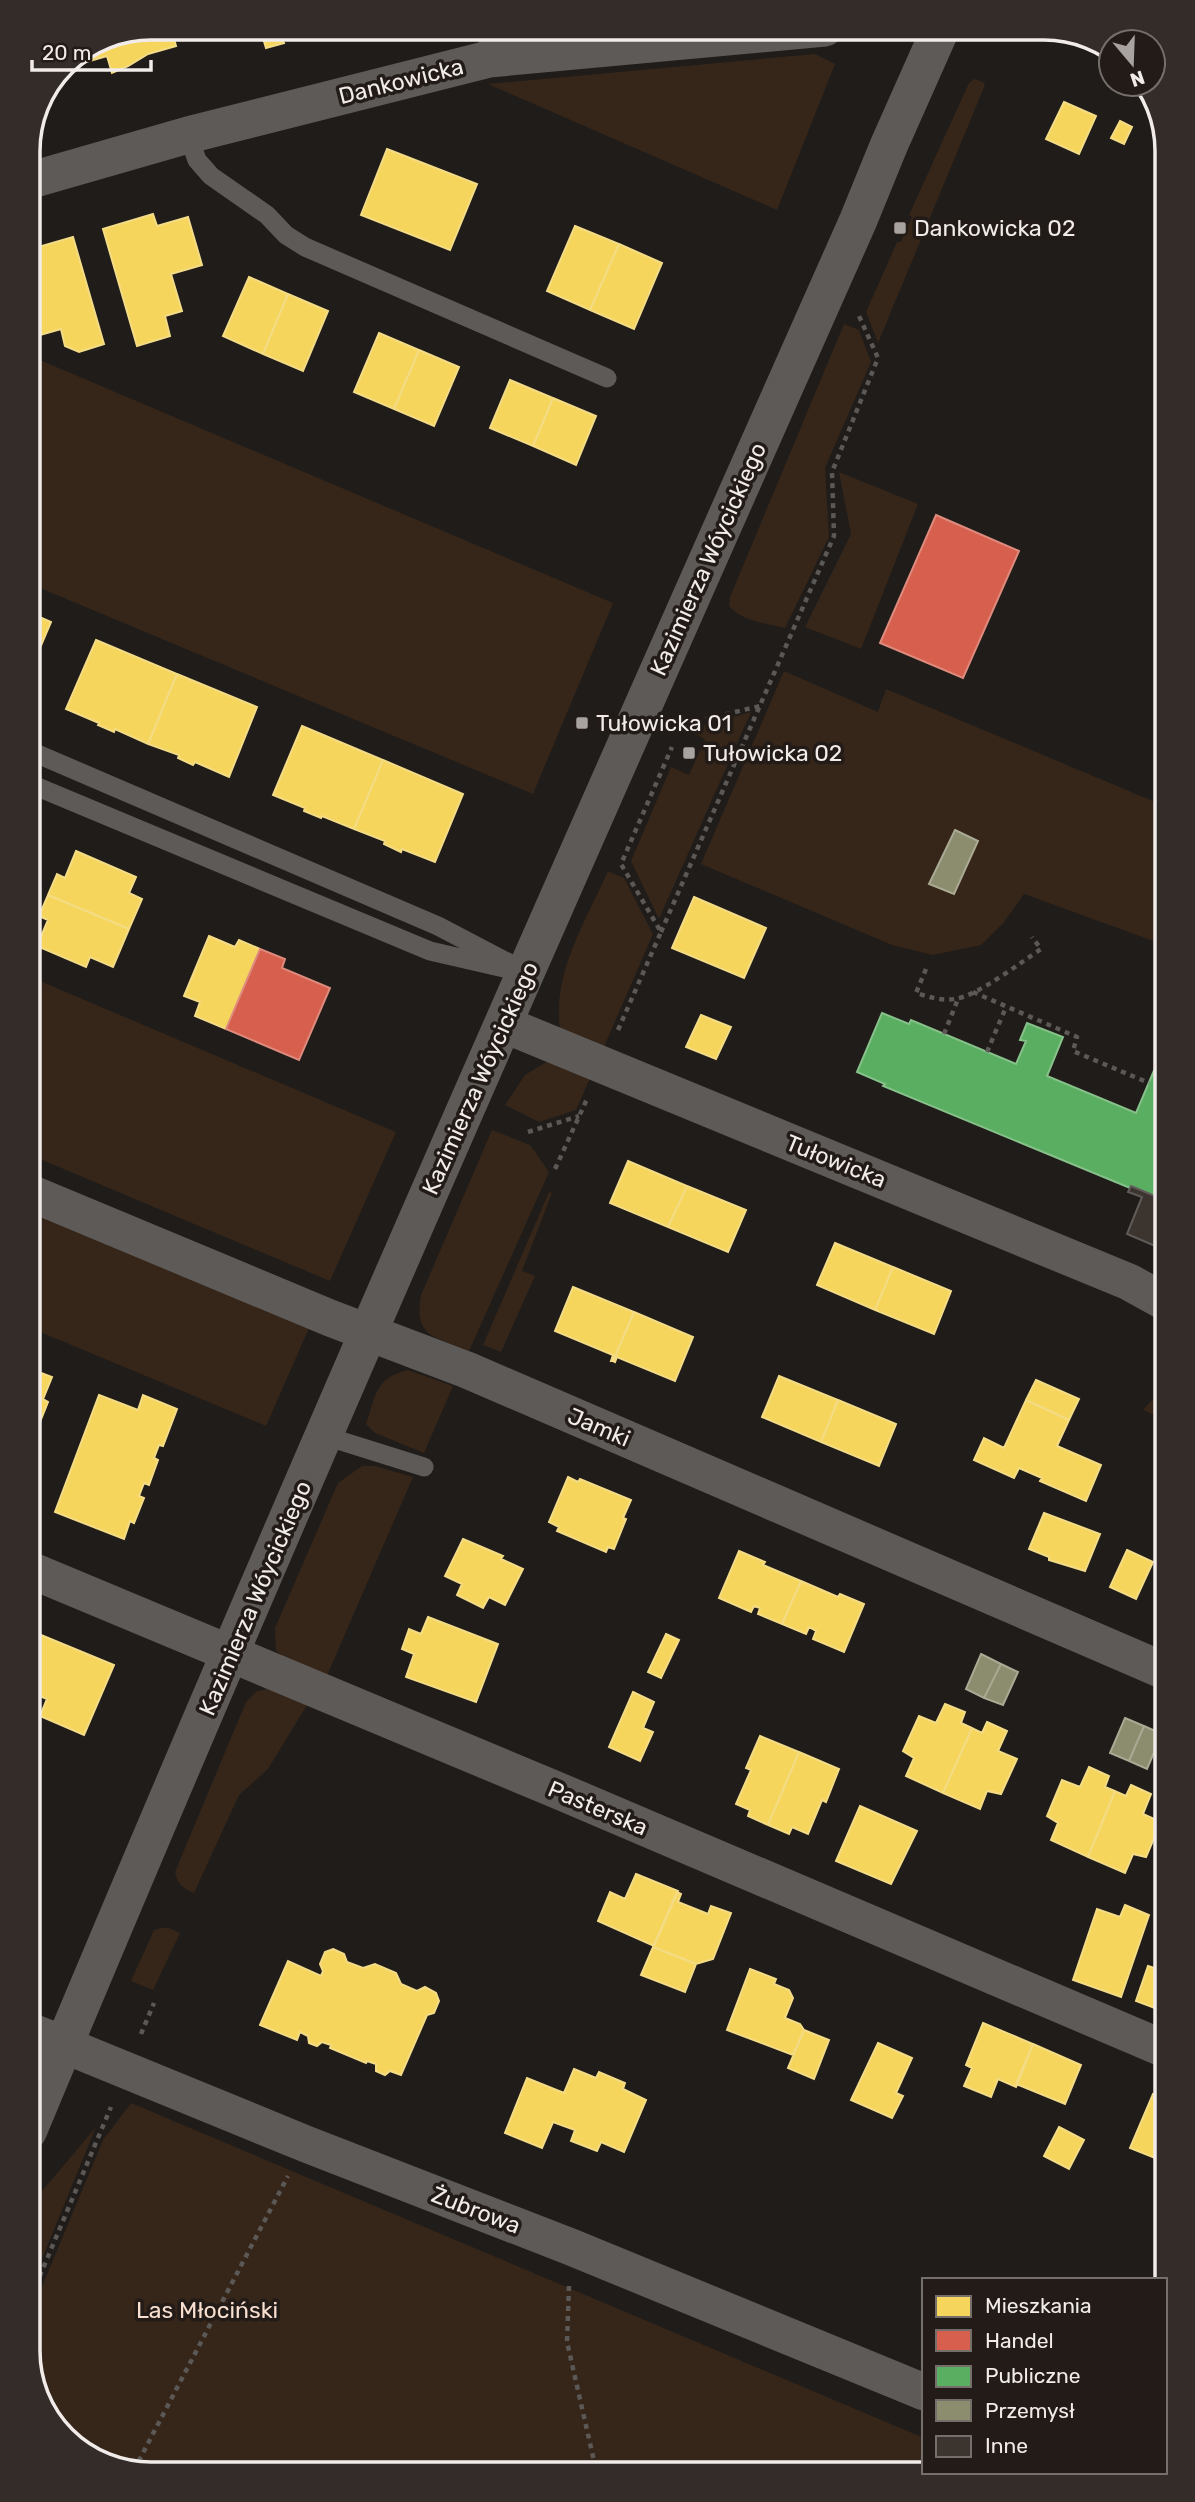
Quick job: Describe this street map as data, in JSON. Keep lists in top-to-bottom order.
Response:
{
  "streets": {
    "street": [
      "Dankowicka",
      "Kazimierza Wóycickiego",
      "Tułowicka",
      "Jamki",
      "Pasterska",
      "Żubrowa"
    ]
  },
  "crossings": [
    ["Kazimierza Wóycickiego", "Tułowicka"],
    ["Kazimierza Wóycickiego", "Jamki"],
    ["Kazimierza Wóycickiego", "Pasterska"],
    ["Kazimierza Wóycickiego", "Żubrowa"]
  ],
  "parks": ["Las Młociński"],
  "places": {
    "transit": ["Dankowicka 02", "Tułowicka 01", "Tułowicka 02"]
  },
  "legend": [
    "Mieszkania",
    "Handel",
    "Publiczne",
    "Przemysł",
    "Inne"
  ],
  "scale_bar": "20 m",
  "north": "bottom"
}
